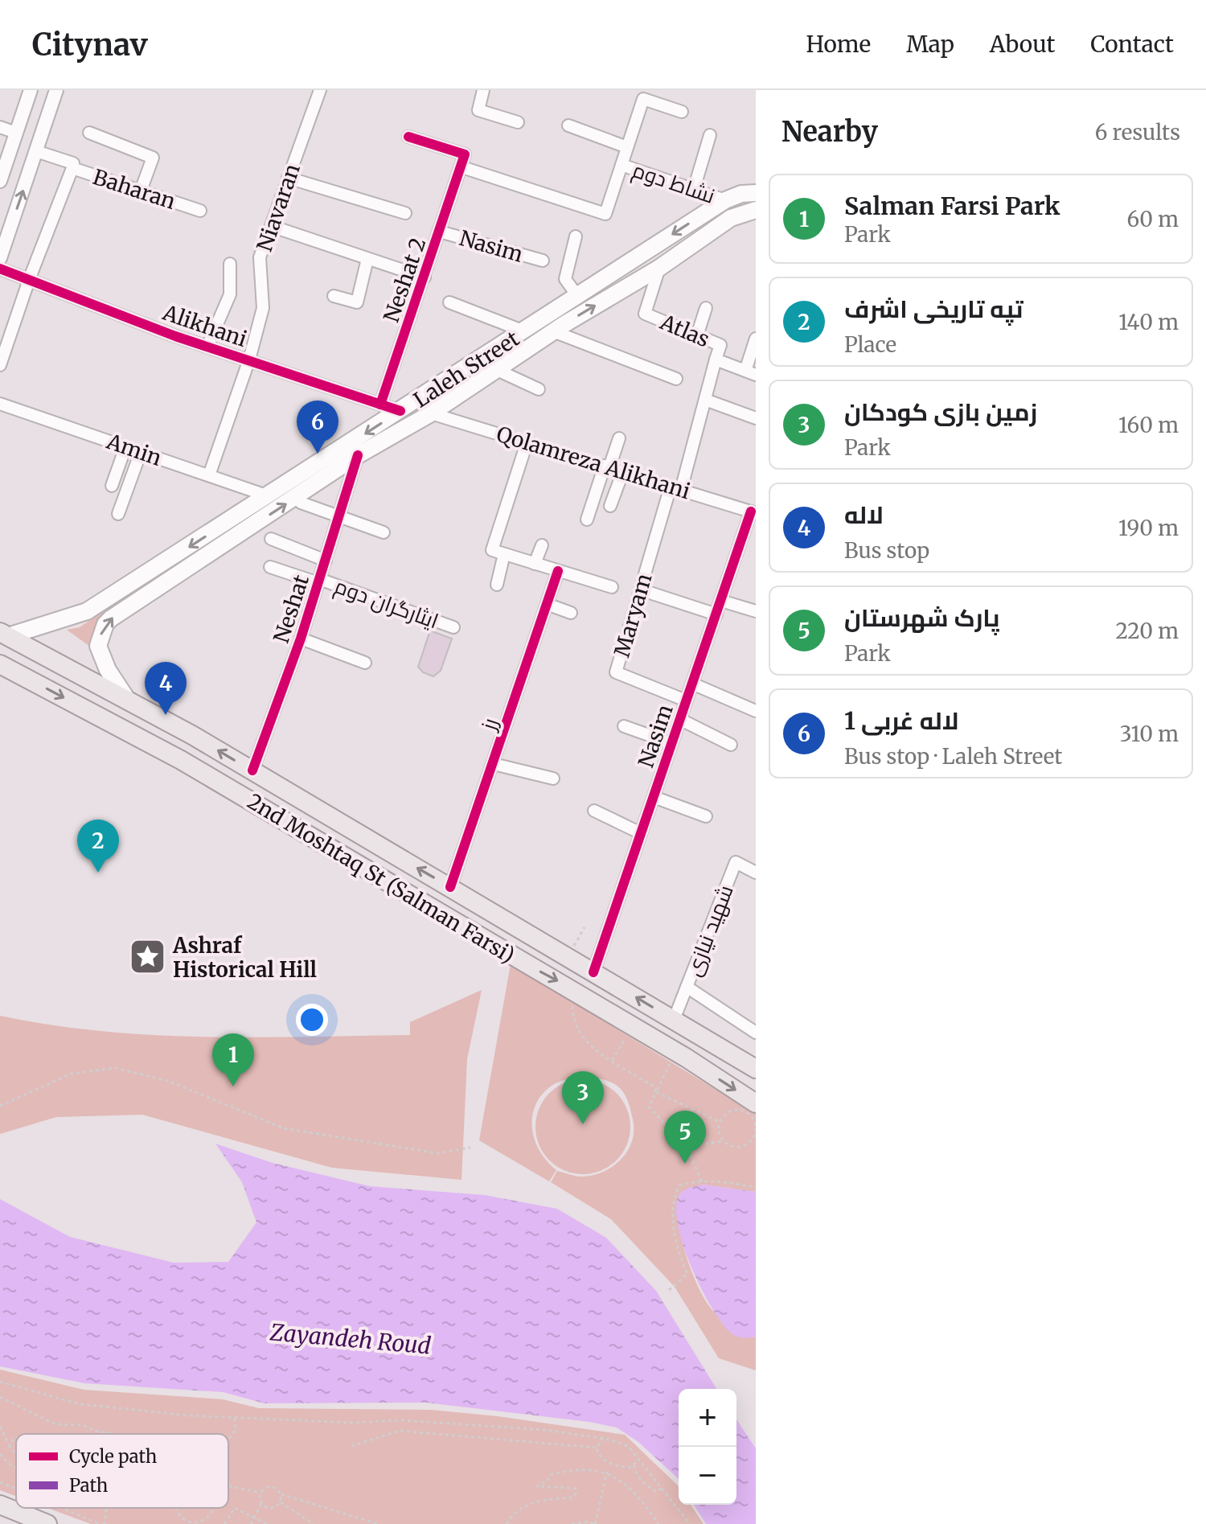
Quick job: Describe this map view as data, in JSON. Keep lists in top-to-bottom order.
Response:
{
  "streets": {
    "main road": ["Laleh Street", "2nd Moshtaq St (Salman Farsi)"],
    "street": [
      "نشاط دوم",
      "Baharan",
      "Niavaran",
      "Nasim",
      "Neshat 2",
      "Alikhani",
      "Atlas",
      "Amin",
      "Qolamreza Alikhani",
      "ایثارگران دوم",
      "Neshat",
      "Maryam",
      "رز",
      "شهید نیازی"
    ]
  },
  "crossings": [
    ["نشاط دوم", "Laleh Street"],
    ["Baharan", "Alikhani"],
    ["Niavaran", "Alikhani"],
    ["Niavaran", "Amin"],
    ["Nasim", "Neshat 2"],
    ["Nasim", "Qolamreza Alikhani"],
    ["Nasim", "Maryam"],
    ["Nasim", "2nd Moshtaq St (Salman Farsi)"],
    ["Neshat 2", "Alikhani"],
    ["Alikhani", "Laleh Street"],
    ["Atlas", "Laleh Street"],
    ["Atlas", "Qolamreza Alikhani"],
    ["Atlas", "Maryam"],
    ["Laleh Street", "Amin"],
    ["Laleh Street", "Qolamreza Alikhani"],
    ["Laleh Street", "Neshat"],
    ["Laleh Street", "2nd Moshtaq St (Salman Farsi)"],
    ["Qolamreza Alikhani", "Maryam"],
    ["ایثارگران دوم", "Neshat"],
    ["Neshat", "2nd Moshtaq St (Salman Farsi)"],
    ["رز", "2nd Moshtaq St (Salman Farsi)"],
    ["2nd Moshtaq St (Salman Farsi)", "شهید نیازی"]
  ],
  "water": ["Zayandeh Roud"],
  "places": {
    "place": ["Ashraf Historical Hill"]
  },
  "legend": ["Cycle path", "Path"],
  "page": {
    "header": "Citynav",
    "nav": [
      "Home",
      "Map",
      "About",
      "Contact"
    ],
    "heading": ["Nearby", "6 results"],
    "list": [
      {
        "mark": "1",
        "name": "Salman Farsi Park",
        "note": "Park",
        "value": "60 m"
      },
      {
        "mark": "2",
        "name": "تپه تاریخی اشرف",
        "note": "Place",
        "value": "140 m"
      },
      {
        "mark": "3",
        "name": "زمین بازی کودکان",
        "note": "Park",
        "value": "160 m"
      },
      {
        "mark": "4",
        "name": "لاله",
        "note": "Bus stop",
        "value": "190 m"
      },
      {
        "mark": "5",
        "name": "پارک شهرستان",
        "note": "Park",
        "value": "220 m"
      },
      {
        "mark": "6",
        "name": "لاله غربی 1",
        "note": "Bus stop · Laleh Street",
        "value": "310 m"
      }
    ],
    "pins": [
      "6",
      "4",
      "2",
      "1",
      "3",
      "5"
    ],
    "map_buttons": ["+", "−"]
  }
}
